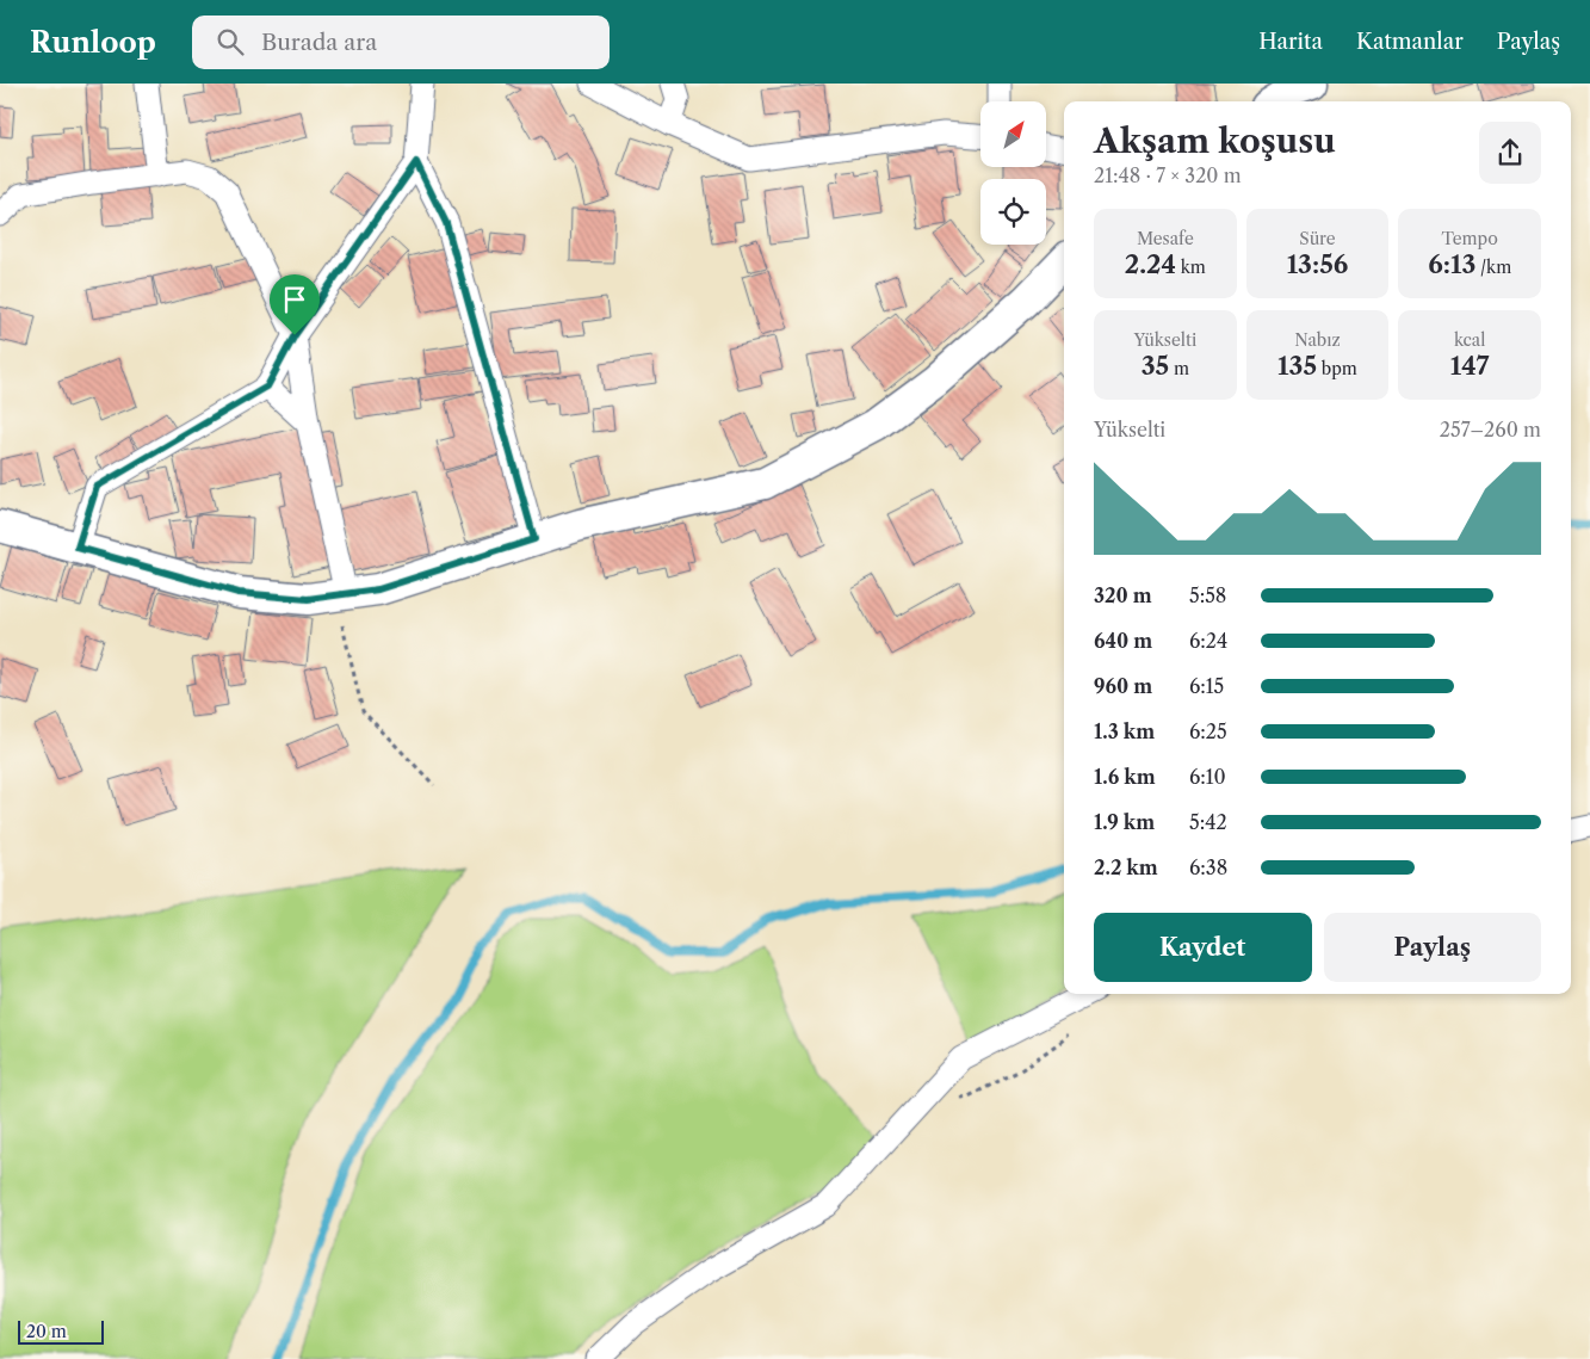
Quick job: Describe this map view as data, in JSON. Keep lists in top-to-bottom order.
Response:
{
  "scale_bar": "20 m",
  "north": "top right",
  "page": {
    "header": "Runloop",
    "search": "Burada ara",
    "nav": ["Harita", "Katmanlar", "Paylaş"],
    "heading": ["Akşam koşusu", "21:48 · 7 × 320 m"],
    "stats": [
      ["Mesafe", "2.24 km"],
      ["Süre", "13:56"],
      ["Tempo", "6:13 /km"],
      ["Yükselti", "35 m"],
      ["Nabız", "135 bpm"],
      ["kcal", "147"]
    ],
    "chart": ["Yükselti", "257–260 m"],
    "list": [
      {
        "name": "320 m",
        "note": "5:58"
      },
      {
        "name": "640 m",
        "note": "6:24"
      },
      {
        "name": "960 m",
        "note": "6:15"
      },
      {
        "name": "1.3 km",
        "note": "6:25"
      },
      {
        "name": "1.6 km",
        "note": "6:10"
      },
      {
        "name": "1.9 km",
        "note": "5:42"
      },
      {
        "name": "2.2 km",
        "note": "6:38"
      }
    ],
    "buttons": ["Kaydet", "Paylaş"],
    "scale": "20 m"
  }
}
